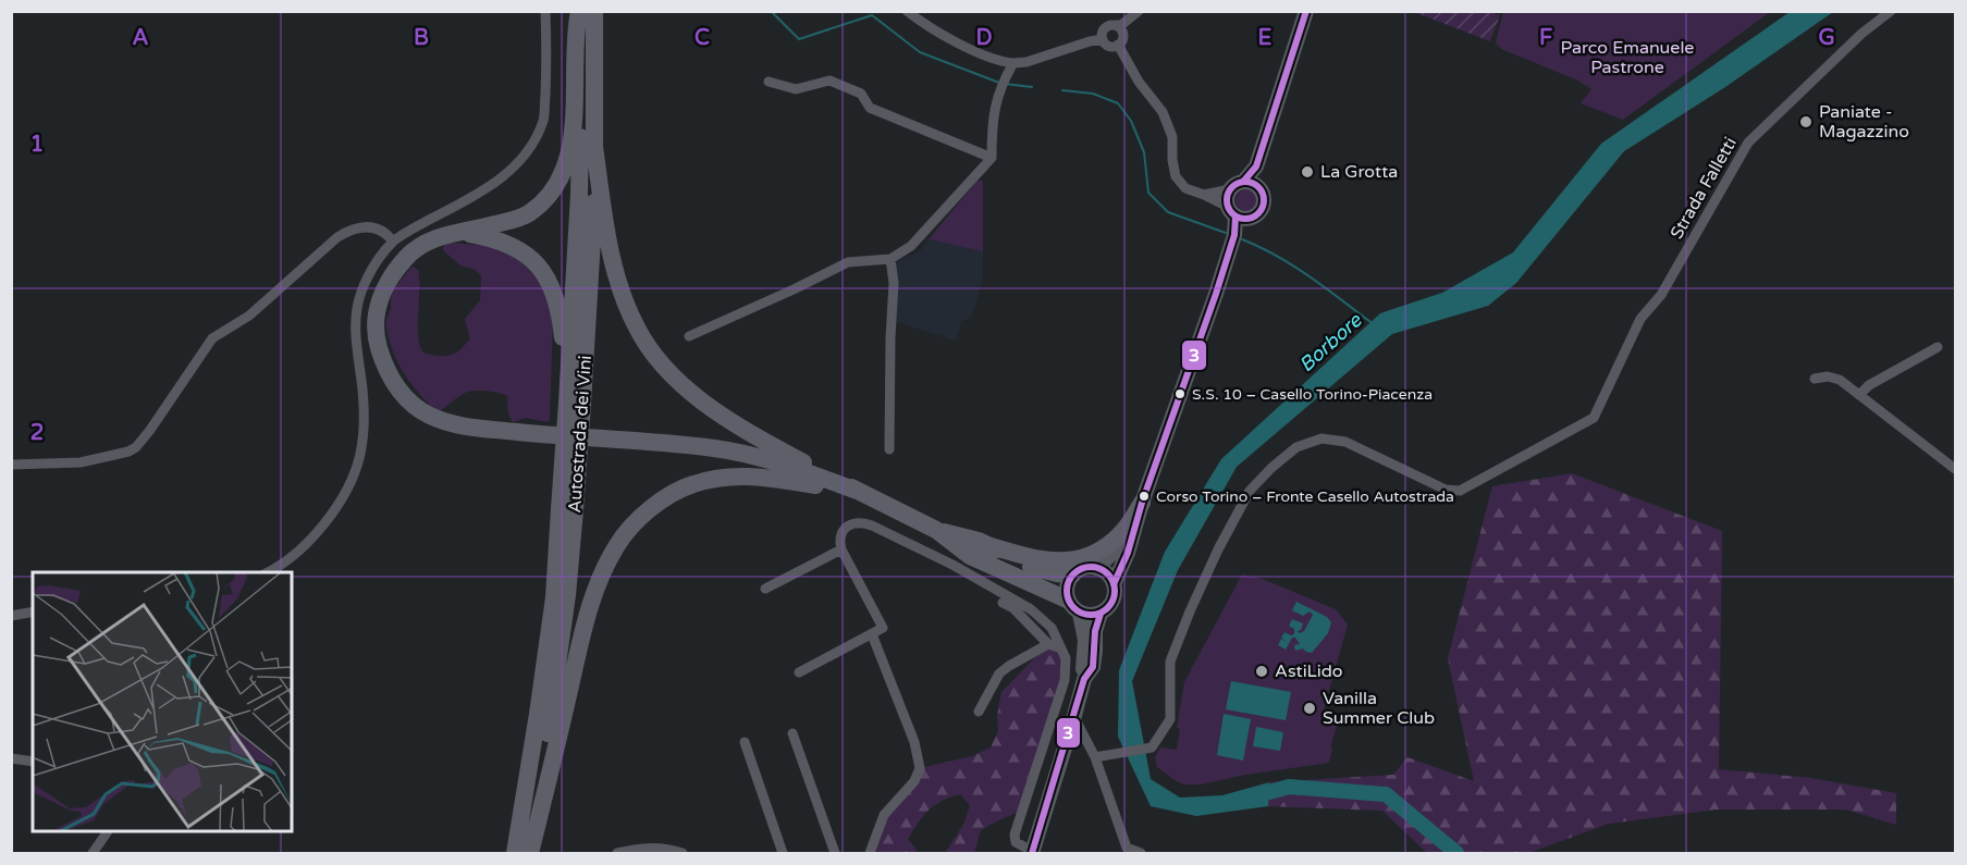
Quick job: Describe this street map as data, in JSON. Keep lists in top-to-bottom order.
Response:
{
  "streets": {
    "highway": ["Autostrada dei Vini"],
    "street": ["Strada Falletti"]
  },
  "water": ["Borbore"],
  "parks": ["Parco Emanuele Pastrone"],
  "places": [
    "Paniate - Magazzino",
    "La Grotta",
    "S.S. 10 – Casello Torino-Piacenza",
    "Corso Torino – Fronte Casello Autostrada",
    "AstiLido",
    "Vanilla Summer Club"
  ],
  "lines": ["transit line 3"],
  "grid": {
    "columns": [
      "A",
      "B",
      "C",
      "D",
      "E",
      "F",
      "G"
    ],
    "rows": ["1", "2"]
  }
}
